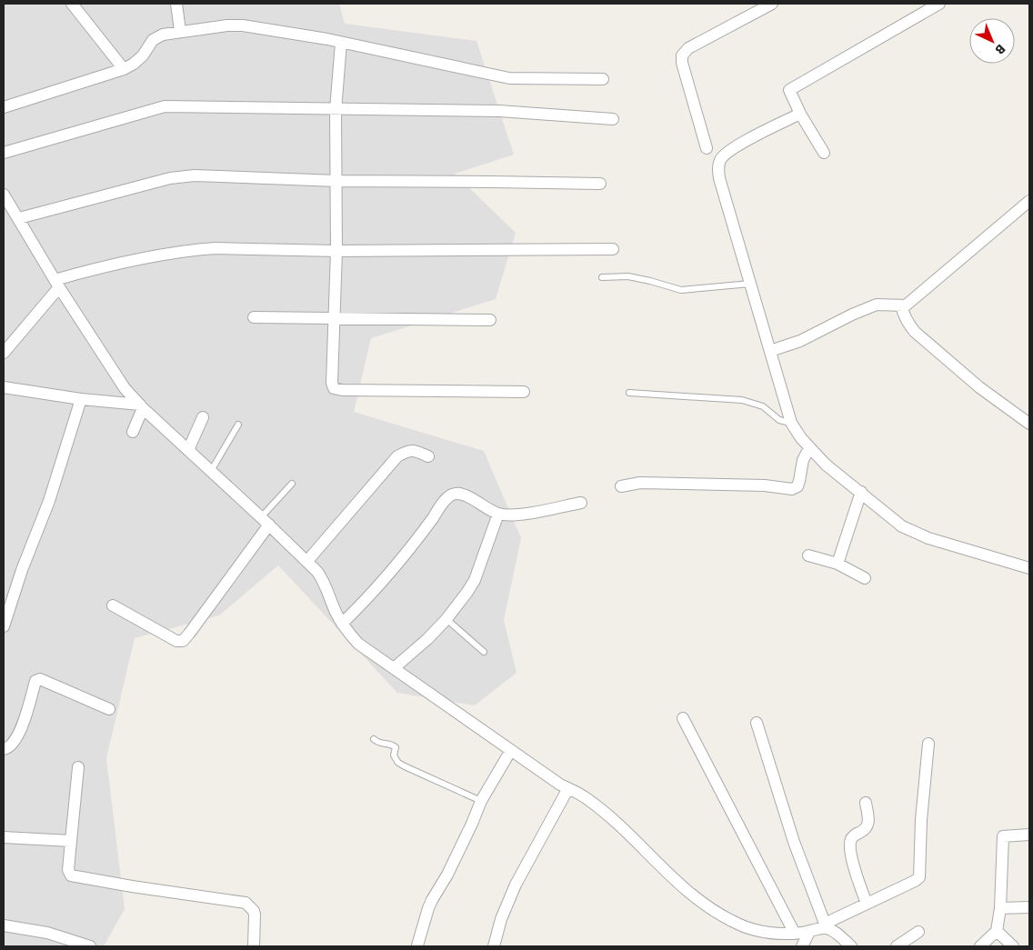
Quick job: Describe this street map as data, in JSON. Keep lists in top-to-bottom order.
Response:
{
  "north": "bottom right"
}
